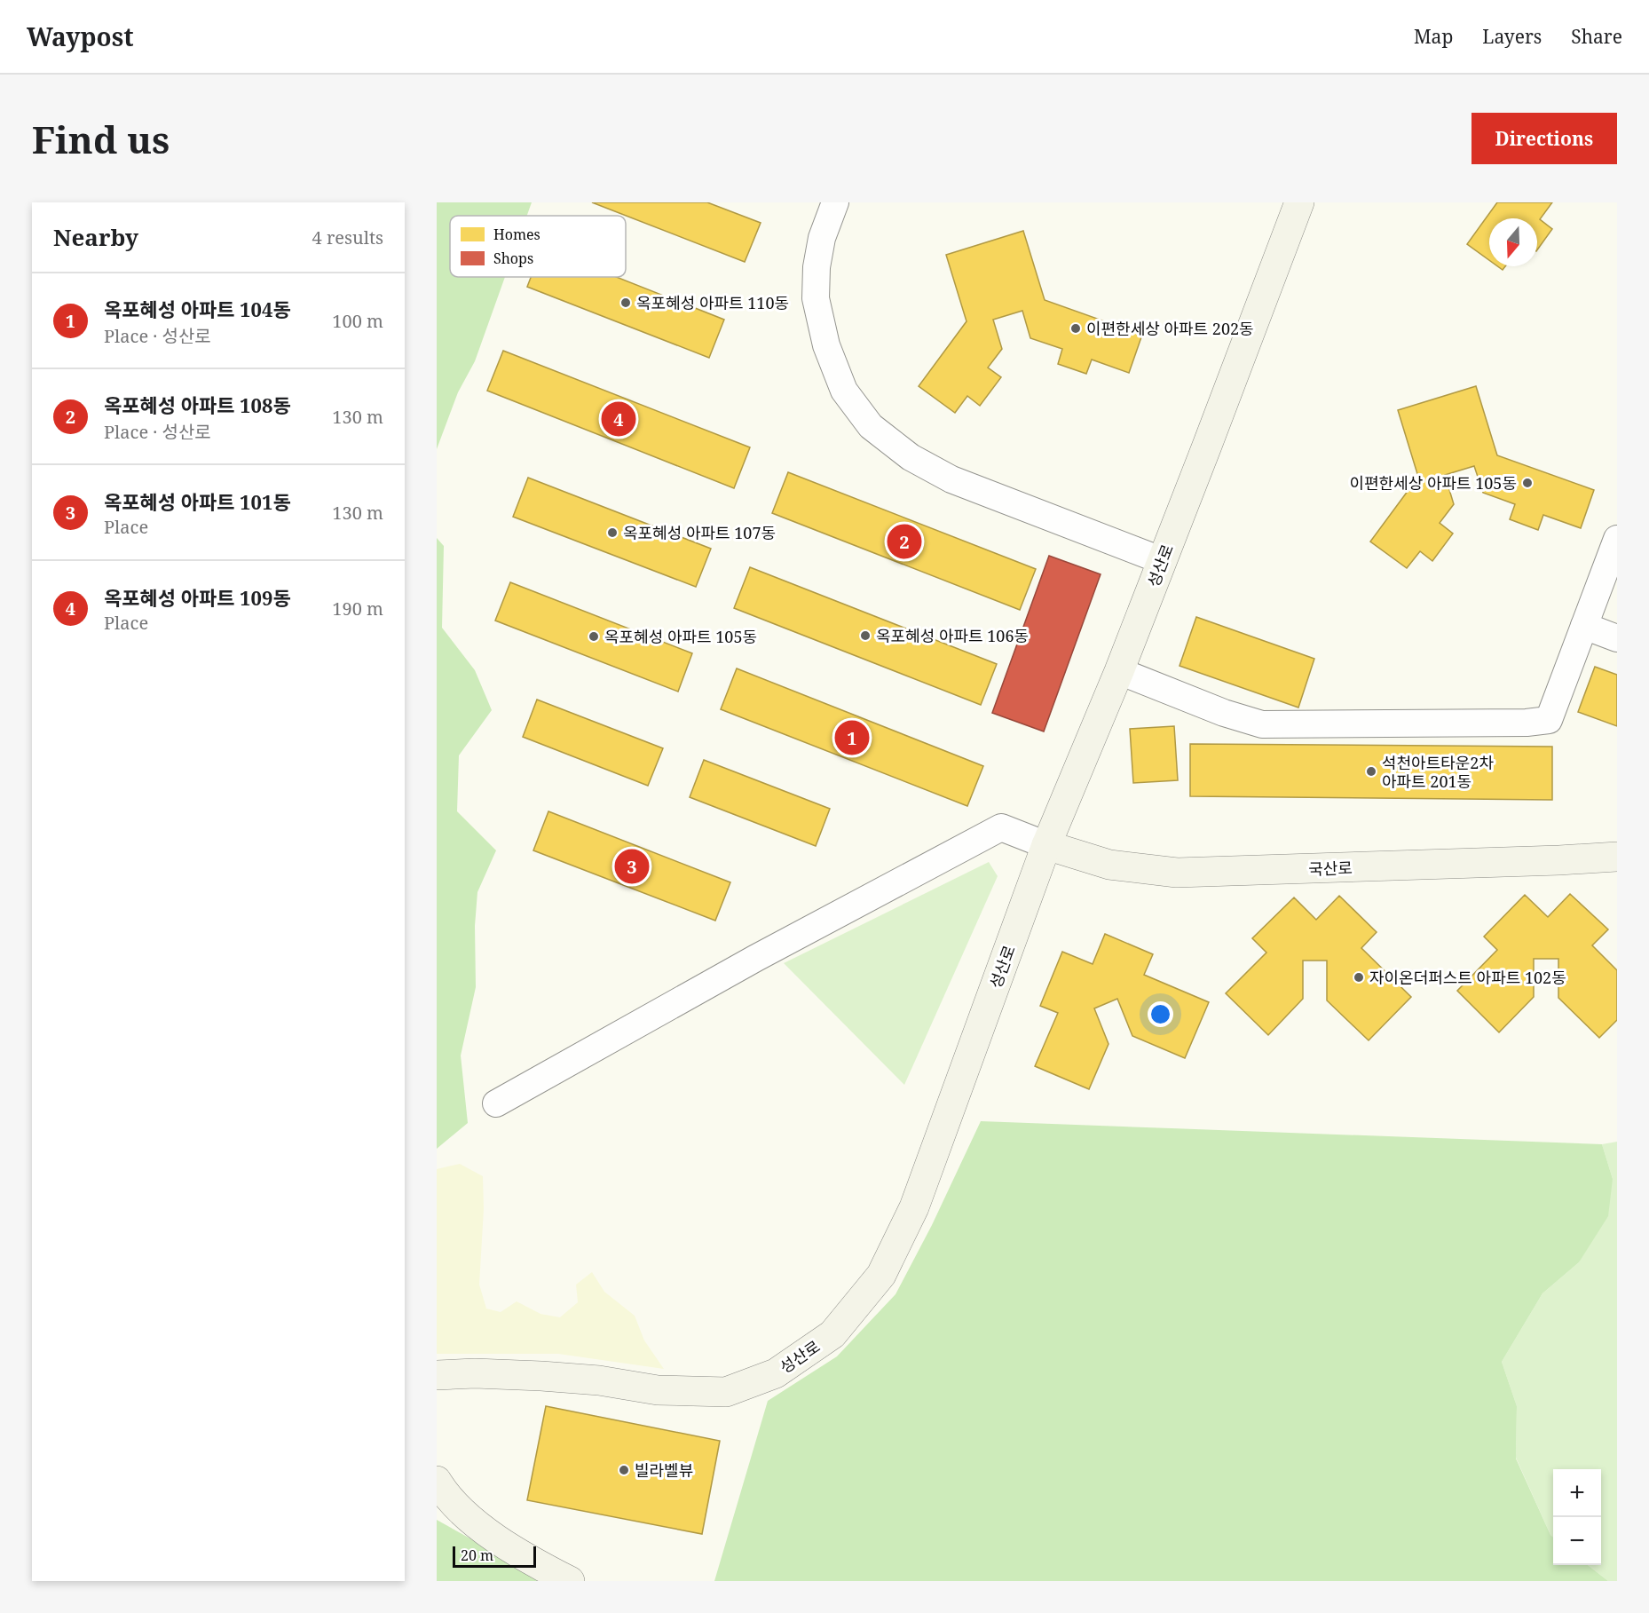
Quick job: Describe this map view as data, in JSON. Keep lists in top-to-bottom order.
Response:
{
  "streets": {
    "street": ["성산로", "국산로"]
  },
  "crossings": [
    ["성산로", "국산로"]
  ],
  "places": [
    "옥포혜성 아파트 110동",
    "이편한세상 아파트 202동",
    "이편한세상 아파트 105동",
    "옥포혜성 아파트 107동",
    "옥포혜성 아파트 106동",
    "옥포혜성 아파트 105동",
    "석천아트타운2차 아파트 201동",
    "자이온더퍼스트 아파트 102동",
    "빌라벨뷰"
  ],
  "legend": ["Homes", "Shops"],
  "scale_bar": "20 m",
  "north": "bottom",
  "page": {
    "header": "Waypost",
    "nav": ["Map", "Layers", "Share"],
    "buttons": "Directions",
    "title": "Find us",
    "heading": ["Nearby", "4 results"],
    "list": [
      {
        "mark": "1",
        "name": "옥포혜성 아파트 104동",
        "note": "Place · 성산로",
        "value": "100 m"
      },
      {
        "mark": "2",
        "name": "옥포혜성 아파트 108동",
        "note": "Place · 성산로",
        "value": "130 m"
      },
      {
        "mark": "3",
        "name": "옥포혜성 아파트 101동",
        "note": "Place",
        "value": "130 m"
      },
      {
        "mark": "4",
        "name": "옥포혜성 아파트 109동",
        "note": "Place",
        "value": "190 m"
      }
    ],
    "pins": [
      "4",
      "2",
      "1",
      "3"
    ],
    "map_buttons": ["+", "−"],
    "scale": "20 m"
  }
}
